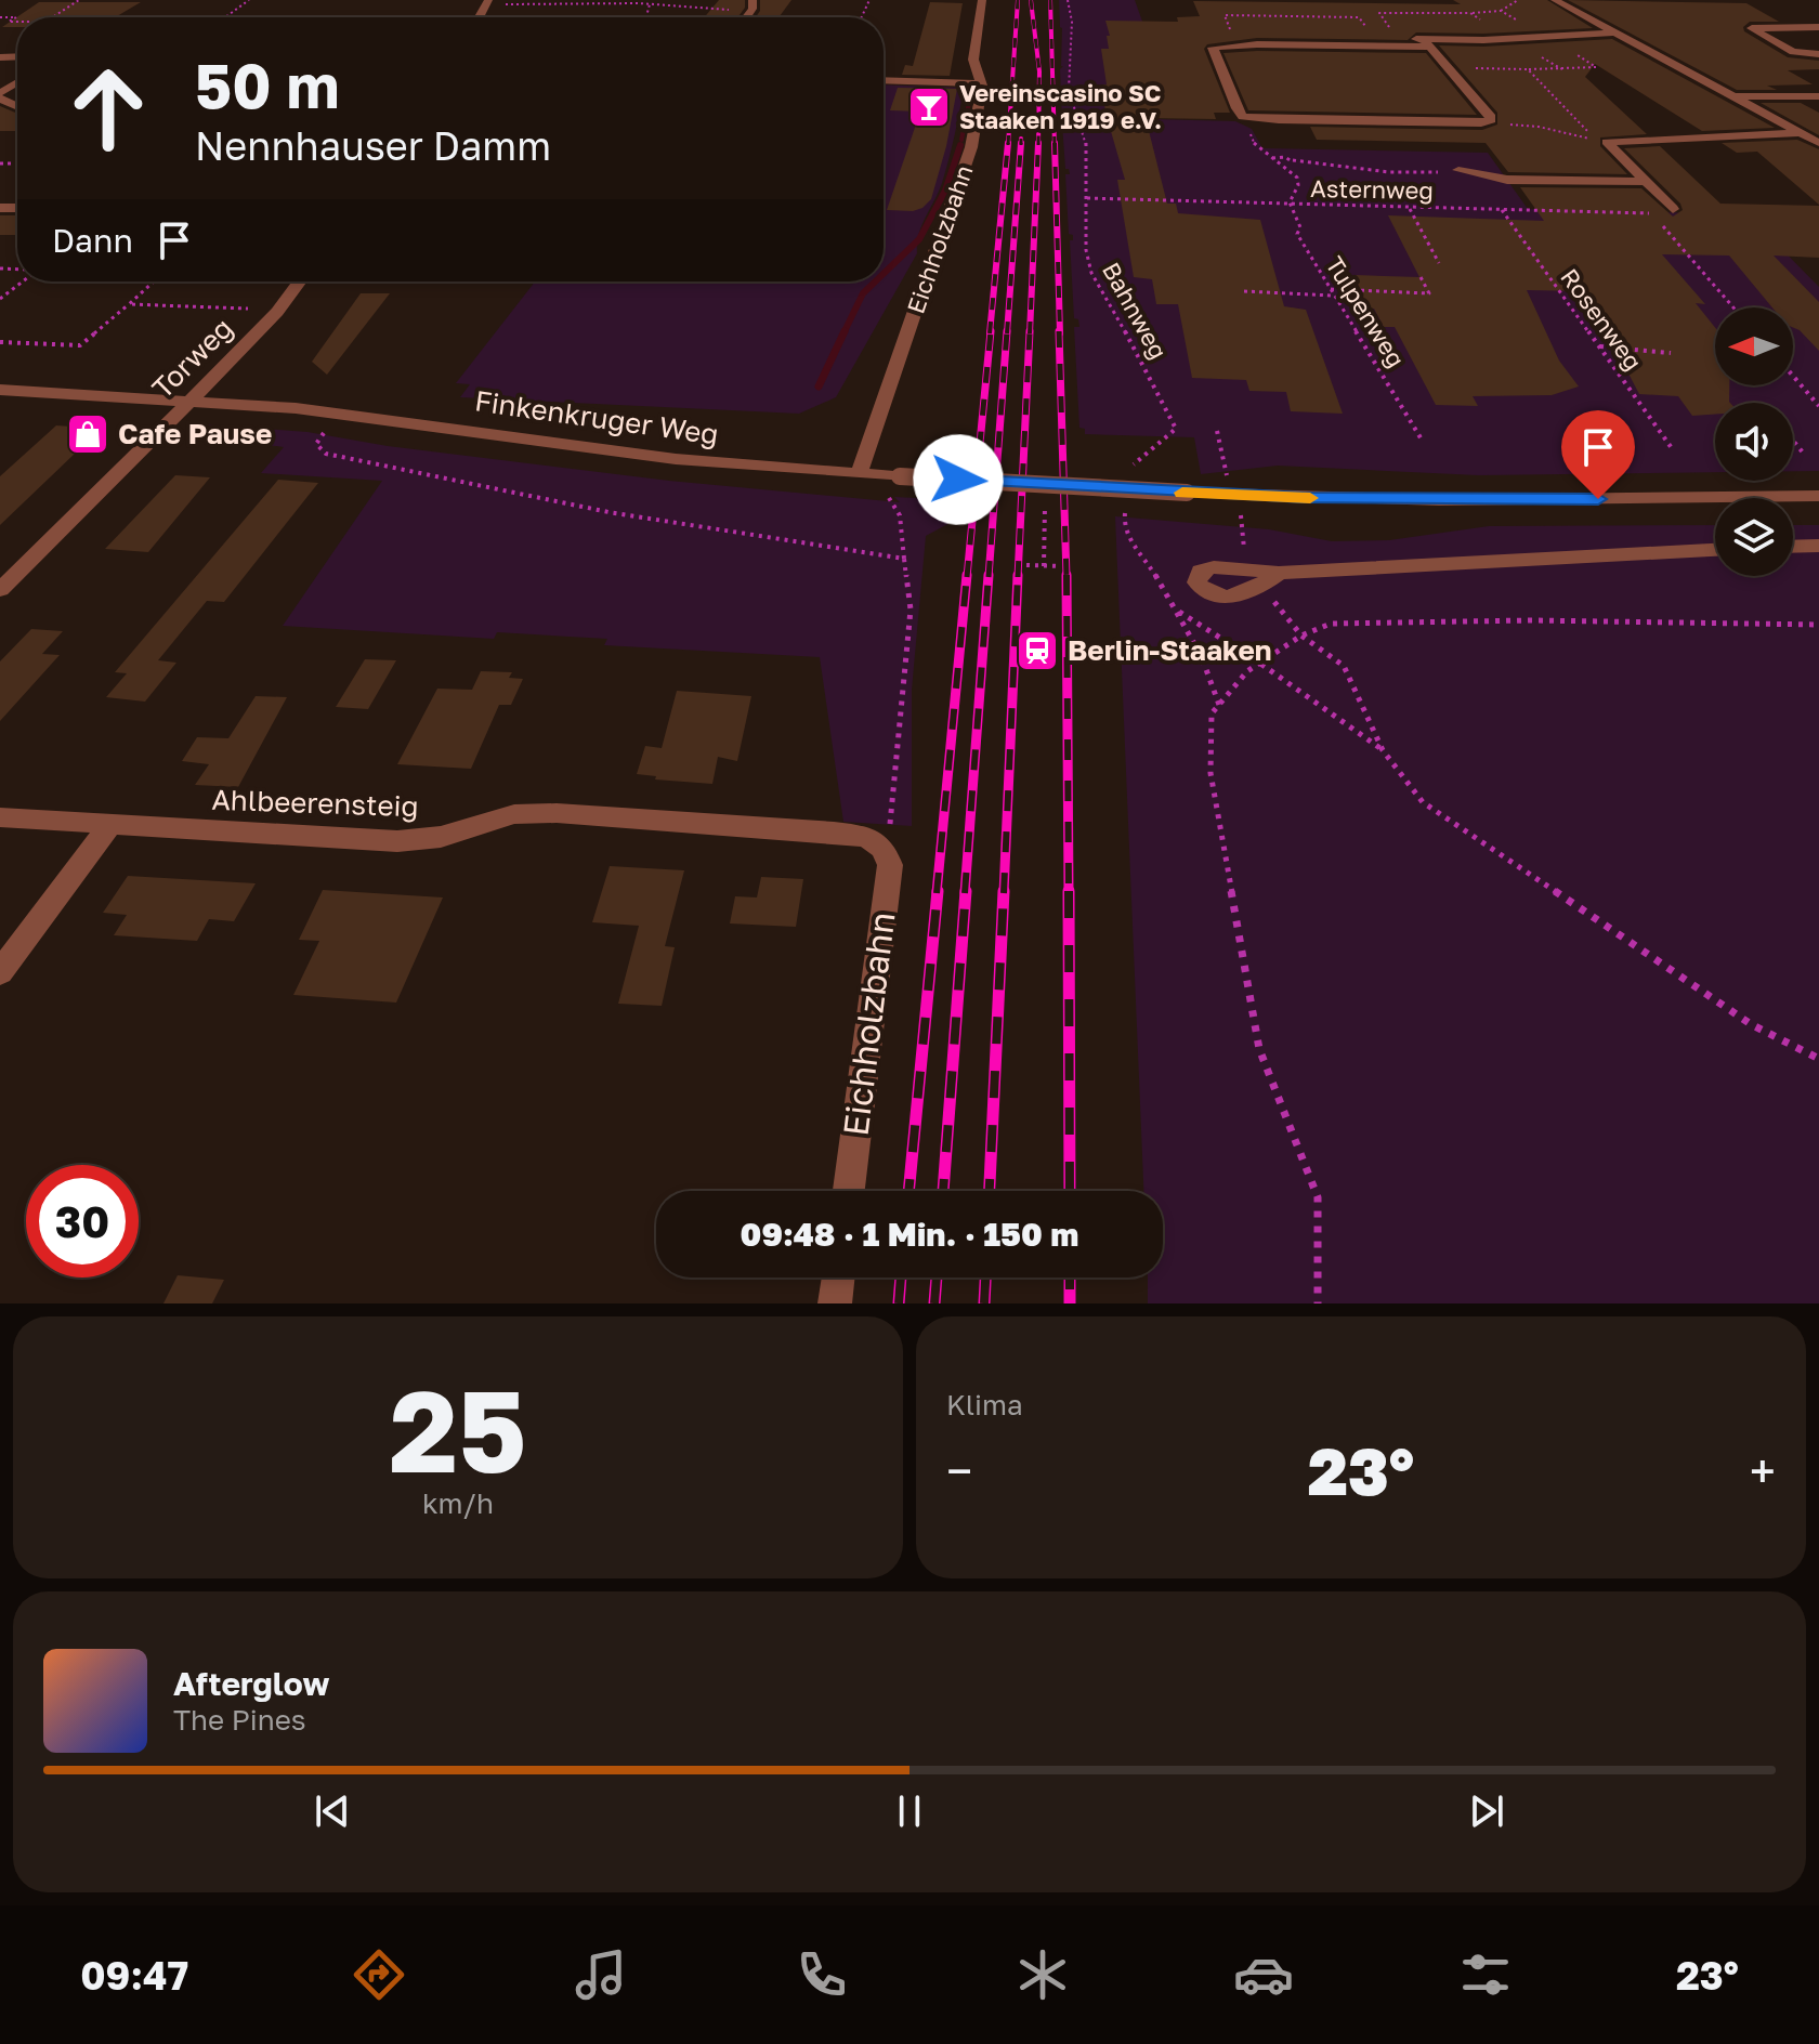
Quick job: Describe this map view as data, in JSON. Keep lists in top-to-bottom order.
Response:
{
  "streets": {
    "street": [
      "Eichholzbahn",
      "Torweg",
      "Finkenkruger Weg",
      "Ahlbeerensteig"
    ],
    "path": [
      "Asternweg",
      "Bahnweg",
      "Tulpenweg",
      "Rosenweg"
    ]
  },
  "crossings": [
    ["Asternweg", "Bahnweg"],
    ["Asternweg", "Tulpenweg"],
    ["Asternweg", "Rosenweg"],
    ["Eichholzbahn", "Finkenkruger Weg"],
    ["Eichholzbahn", "Ahlbeerensteig"],
    ["Torweg", "Finkenkruger Weg"]
  ],
  "places": {
    "bar": ["Vereinscasino SC Staaken 1919 e.V."],
    "shop": ["Cafe Pause"],
    "station": ["Berlin-Staaken"]
  },
  "north": "left",
  "page": {
    "turn": ["50 m", "Nennhauser Damm"],
    "then": "Dann",
    "limit": "30",
    "trip": "09:48 · 1 Min. · 150 m",
    "tile": [
      ["25", "km/h"],
      "Klima"
    ],
    "heat": ["−", "23°", "+"],
    "song": ["Afterglow", "The Pines"],
    "tabs": ["09:47", "23°"]
  }
}
